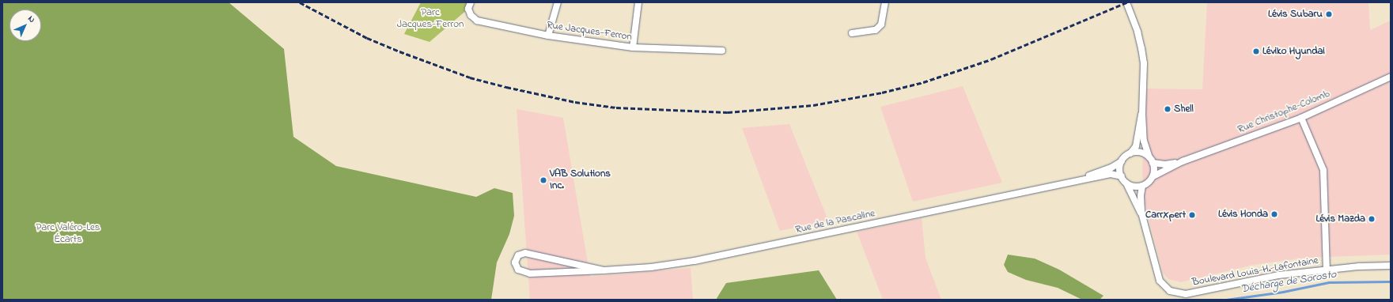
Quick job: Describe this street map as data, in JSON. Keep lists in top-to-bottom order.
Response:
{
  "streets": {
    "street": [
      "Rue Jacques-Ferron",
      "Rue Christophe-Colomb",
      "Rue de la Pascaline",
      "Boulevard Louis-H.-Lafontaine"
    ]
  },
  "crossings": [
    ["Rue Christophe-Colomb", "Rue de la Pascaline"],
    ["Rue Christophe-Colomb", "Boulevard Louis-H.-Lafontaine"],
    ["Rue de la Pascaline", "Boulevard Louis-H.-Lafontaine"]
  ],
  "water": ["Décharge de Sorosto"],
  "parks": ["Parc Jacques-Ferron", "Parc Valéro-Les Écarts"],
  "places": [
    "Lévis Subaru",
    "Léviko Hyundai",
    "Shell",
    "VAB Solutions Inc.",
    "Lévis Honda",
    "CarrXpert",
    "Lévis Mazda"
  ],
  "north": "top right"
}
